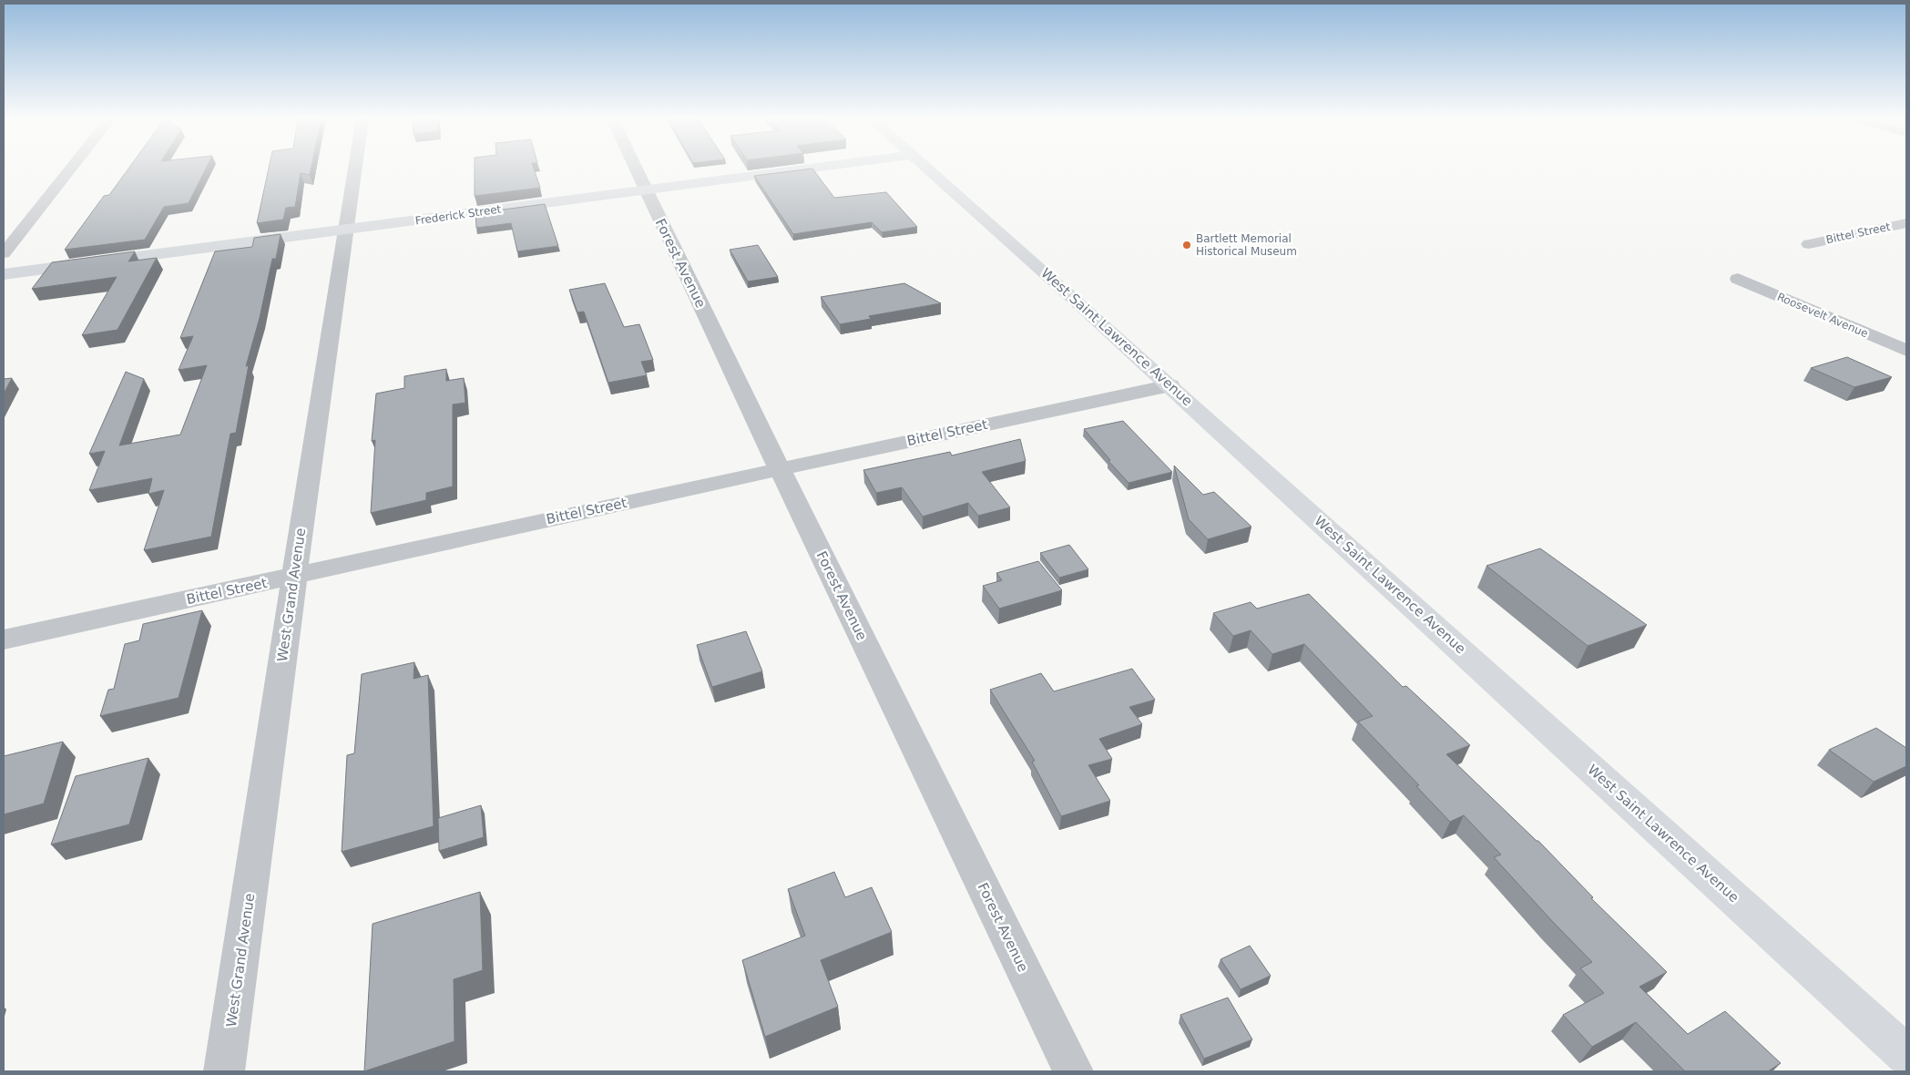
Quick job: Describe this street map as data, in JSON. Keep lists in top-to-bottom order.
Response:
{
  "streets": {
    "street": [
      "Frederick Street",
      "Bittel Street",
      "Forest Avenue",
      "Roosevelt Avenue",
      "West Saint Lawrence Avenue",
      "West Grand Avenue"
    ]
  },
  "crossings": [
    ["Frederick Street", "Forest Avenue"],
    ["Frederick Street", "West Grand Avenue"],
    ["Bittel Street", "Forest Avenue"],
    ["Bittel Street", "West Saint Lawrence Avenue"],
    ["Bittel Street", "West Grand Avenue"]
  ],
  "places": ["Bartlett Memorial Historical Museum"]
}
